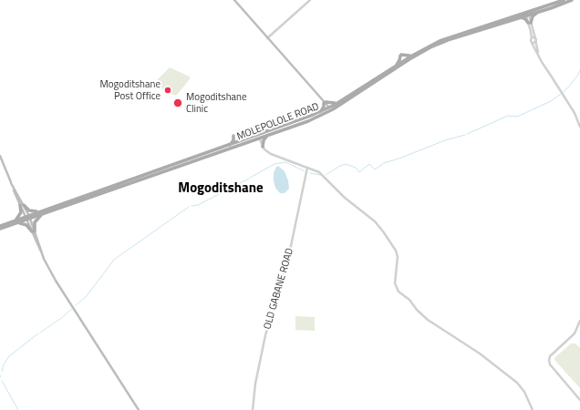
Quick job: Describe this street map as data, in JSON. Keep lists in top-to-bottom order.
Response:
{
  "streets": {
    "main road": ["MOLEPOLOLE ROAD"],
    "street": ["OLD GABANE ROAD"]
  },
  "districts": ["Mogoditshane"],
  "places": ["Mogoditshane Post Office", "Mogoditshane Clinic"]
}
